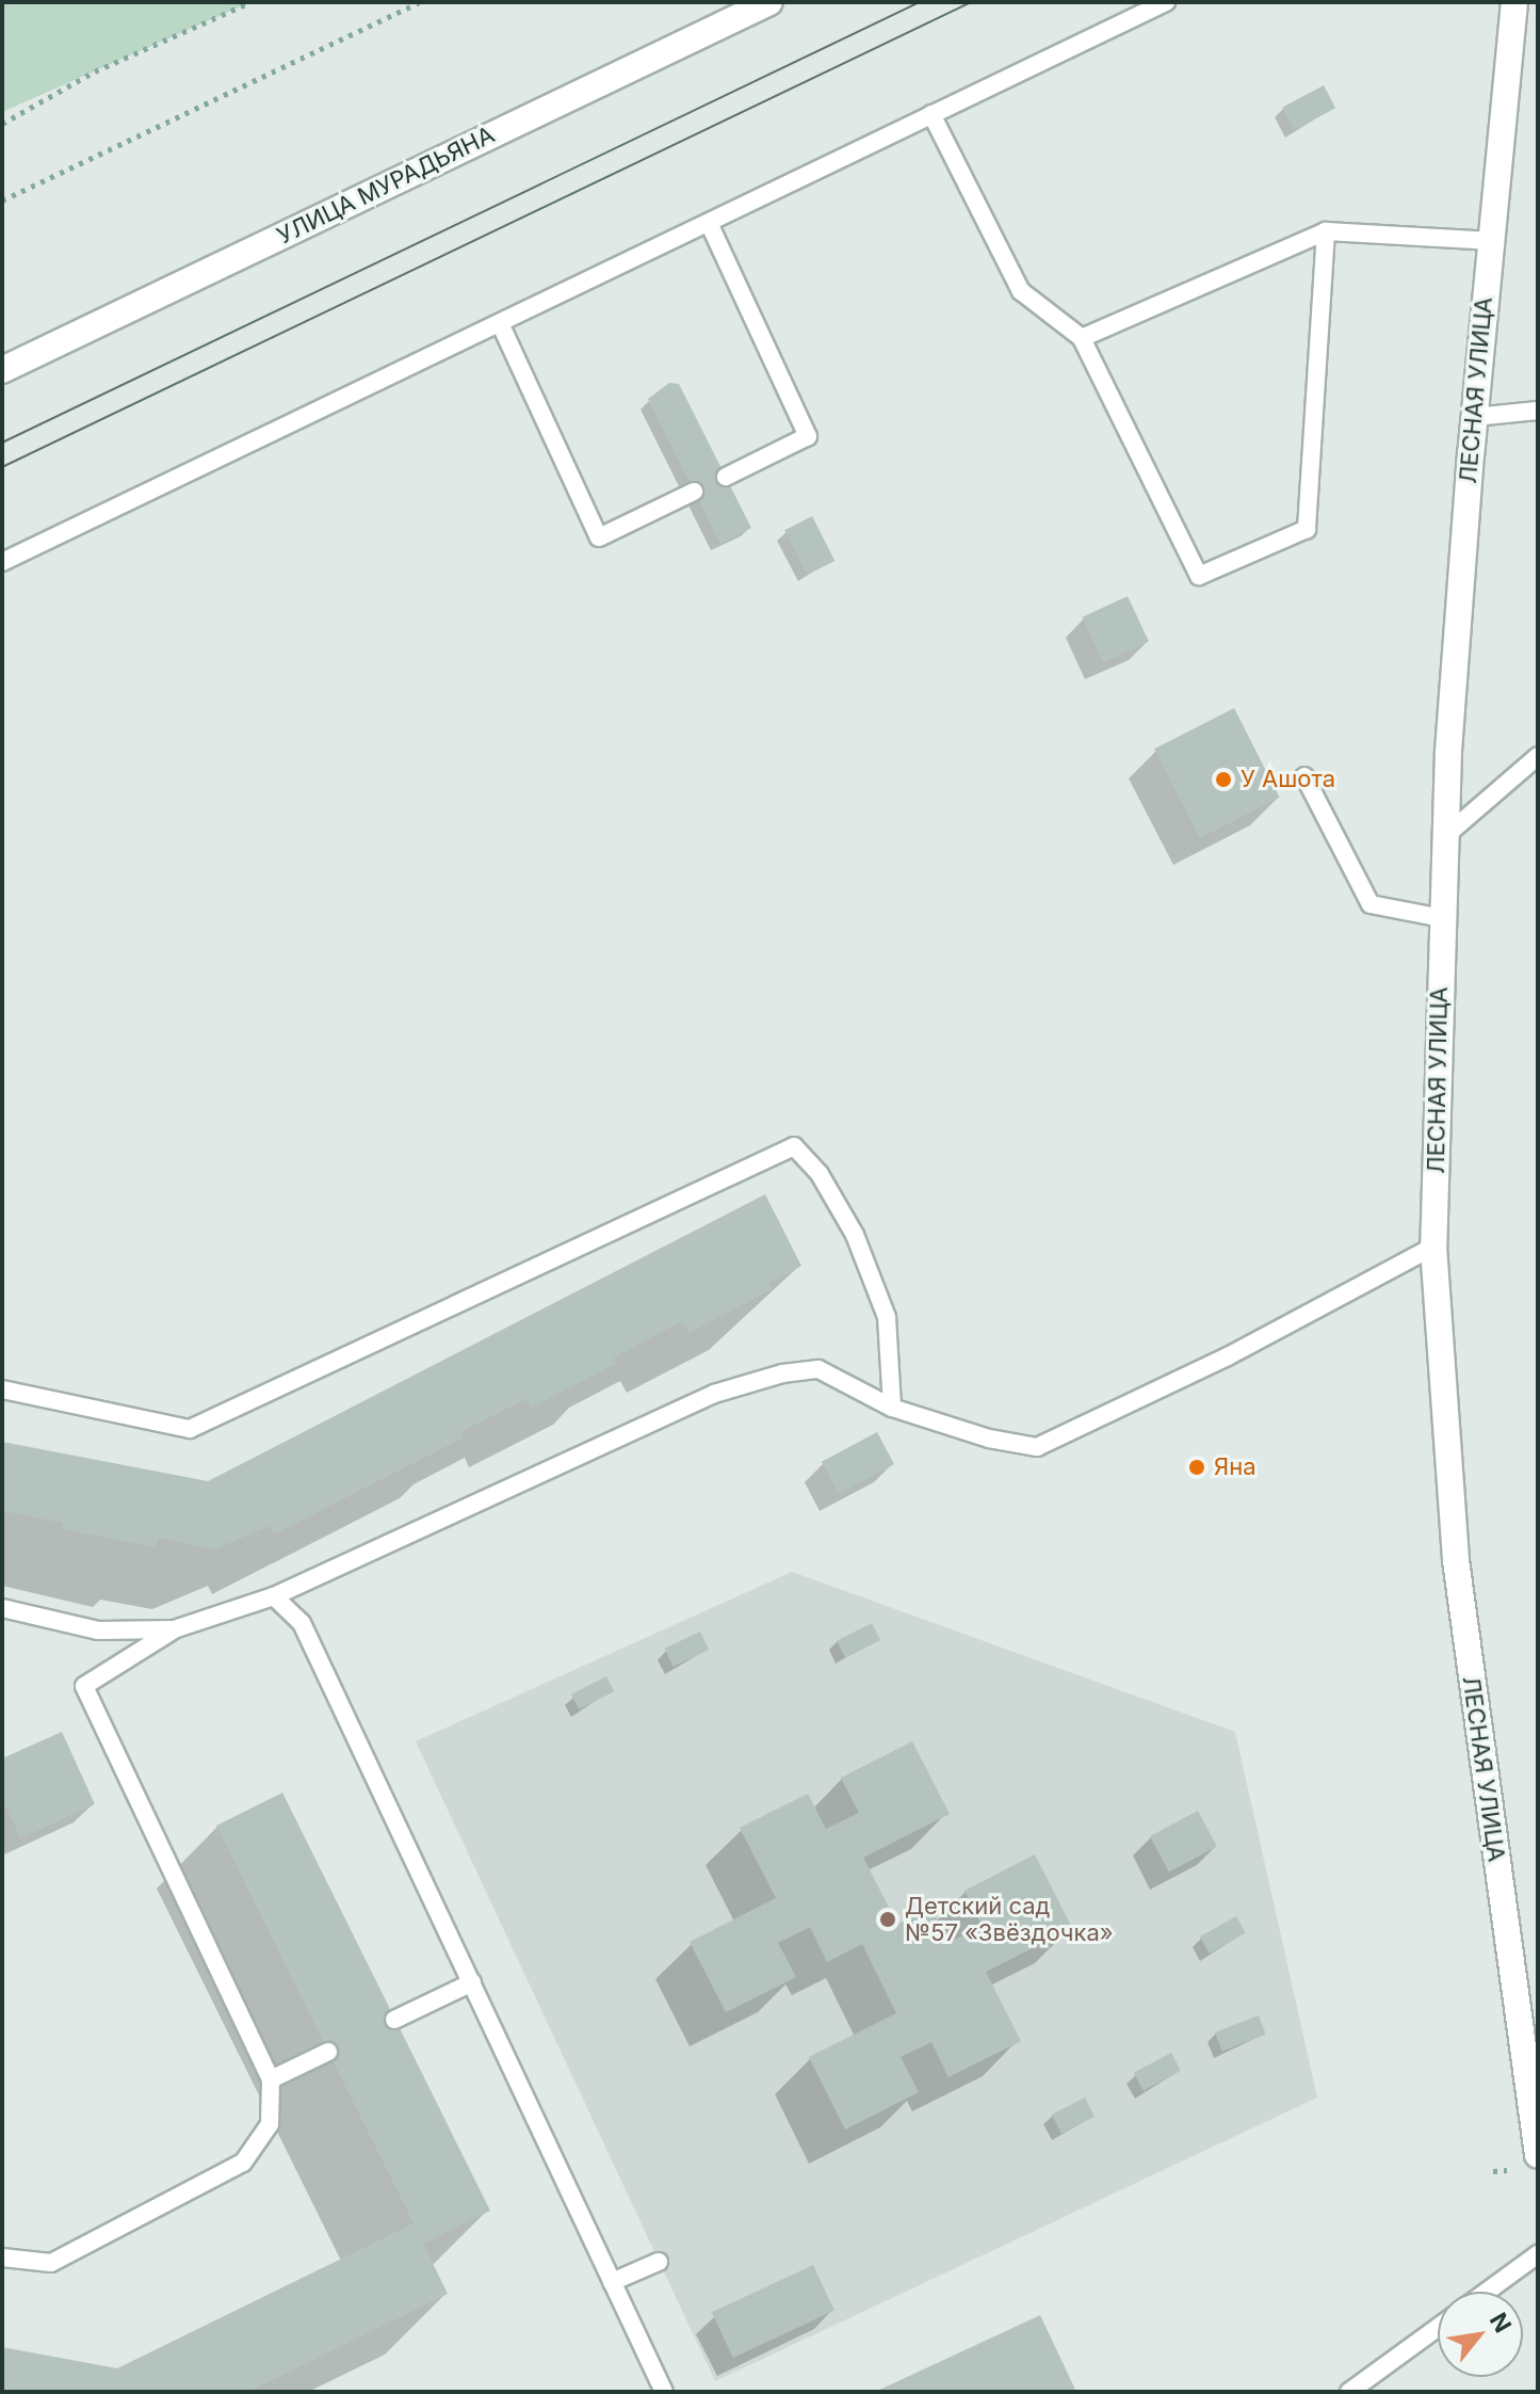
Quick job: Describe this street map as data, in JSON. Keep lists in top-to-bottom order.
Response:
{
  "streets": {
    "main road": ["УЛИЦА МУРАДЬЯНА", "ЛЕСНАЯ УЛИЦА"]
  },
  "places": ["У Ашота", "Яна", "Детский сад №57 «Звёздочка»"],
  "north": "top right"
}
